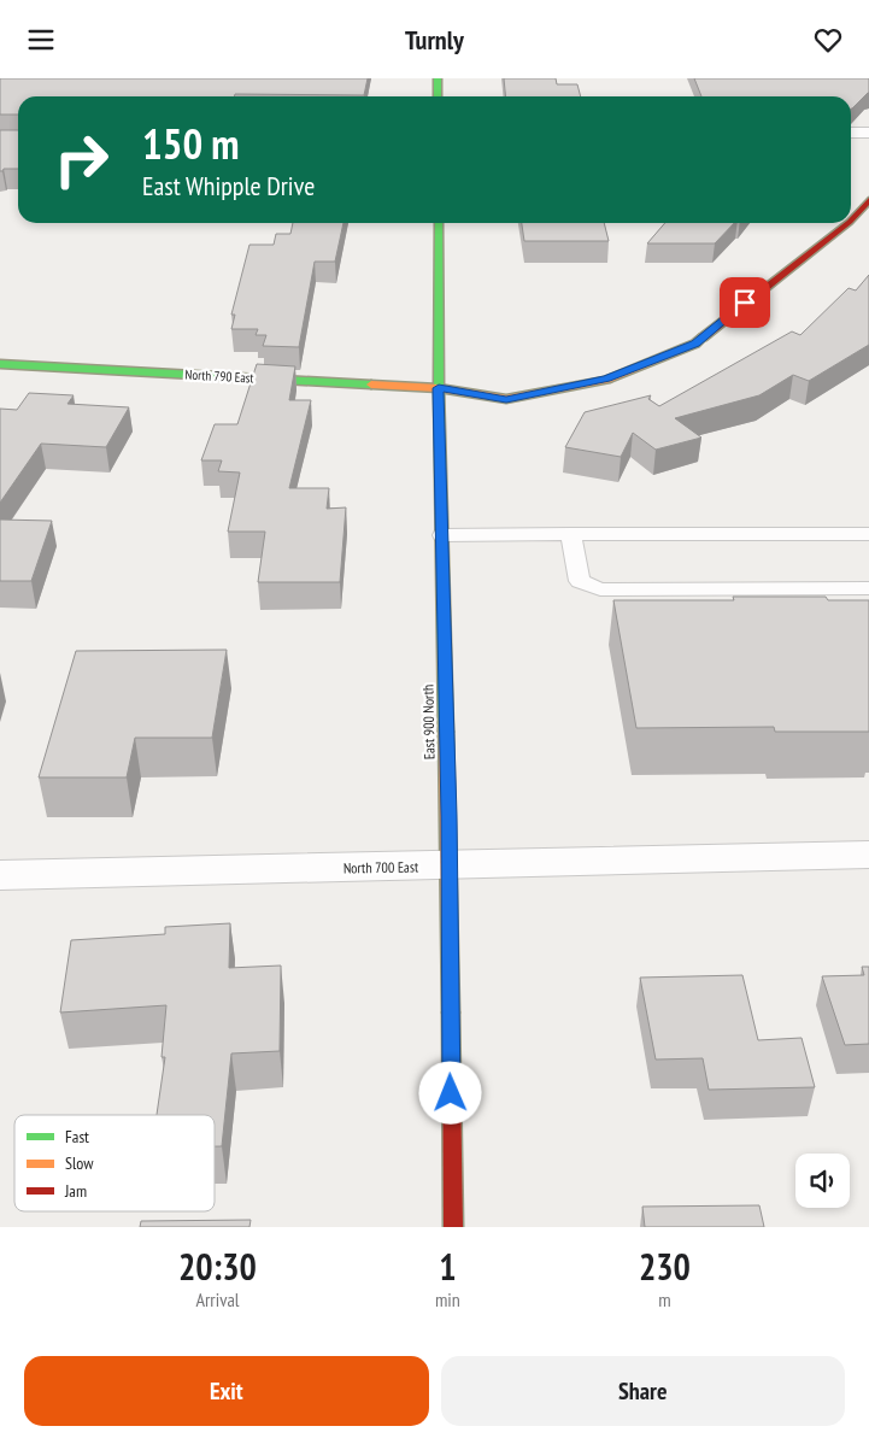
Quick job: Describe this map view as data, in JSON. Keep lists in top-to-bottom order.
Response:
{
  "streets": {
    "street": ["North 790 East", "East 900 North", "North 700 East"]
  },
  "crossings": [
    ["North 790 East", "East 900 North"],
    ["East 900 North", "North 700 East"]
  ],
  "legend": ["Fast", "Slow", "Jam"],
  "page": {
    "header": "Turnly",
    "turn": ["150 m", "East Whipple Drive"],
    "eta": [
      "20:30",
      "Arrival",
      "1",
      "min",
      "230",
      "m"
    ],
    "buttons": ["Exit", "Share"]
  }
}
